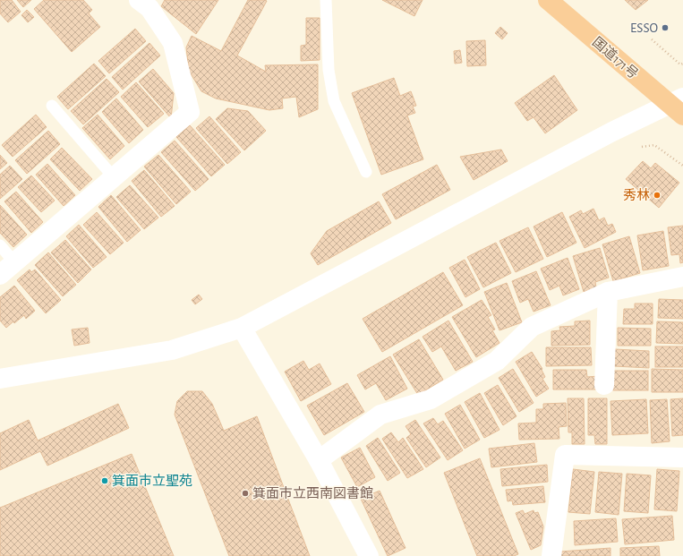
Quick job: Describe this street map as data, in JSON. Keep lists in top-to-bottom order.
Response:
{
  "streets": {
    "highway": ["国道171号"]
  },
  "places": [
    "ESSO",
    "秀林",
    "箕面市立聖苑",
    "箕面市立西南図書館"
  ]
}
